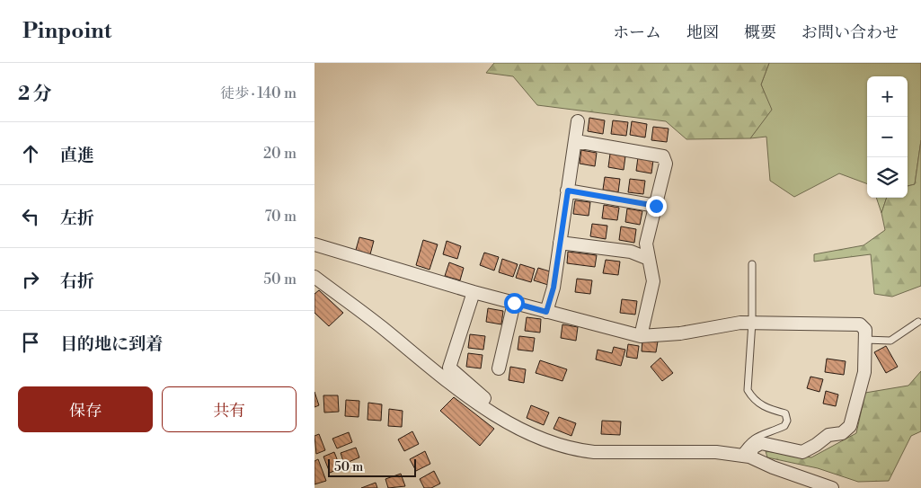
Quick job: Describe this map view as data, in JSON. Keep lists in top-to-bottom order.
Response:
{
  "scale_bar": "50 m",
  "page": {
    "header": "Pinpoint",
    "nav": [
      "ホーム",
      "地図",
      "概要",
      "お問い合わせ"
    ],
    "heading": ["2 分", "徒歩 · 140 m"],
    "map_buttons": ["+", "−"],
    "list": [
      ["直進", "20 m"],
      ["左折", "70 m"],
      ["右折", "50 m"],
      "目的地に到着"
    ],
    "buttons": ["保存", "共有"],
    "scale": "50 m"
  }
}
